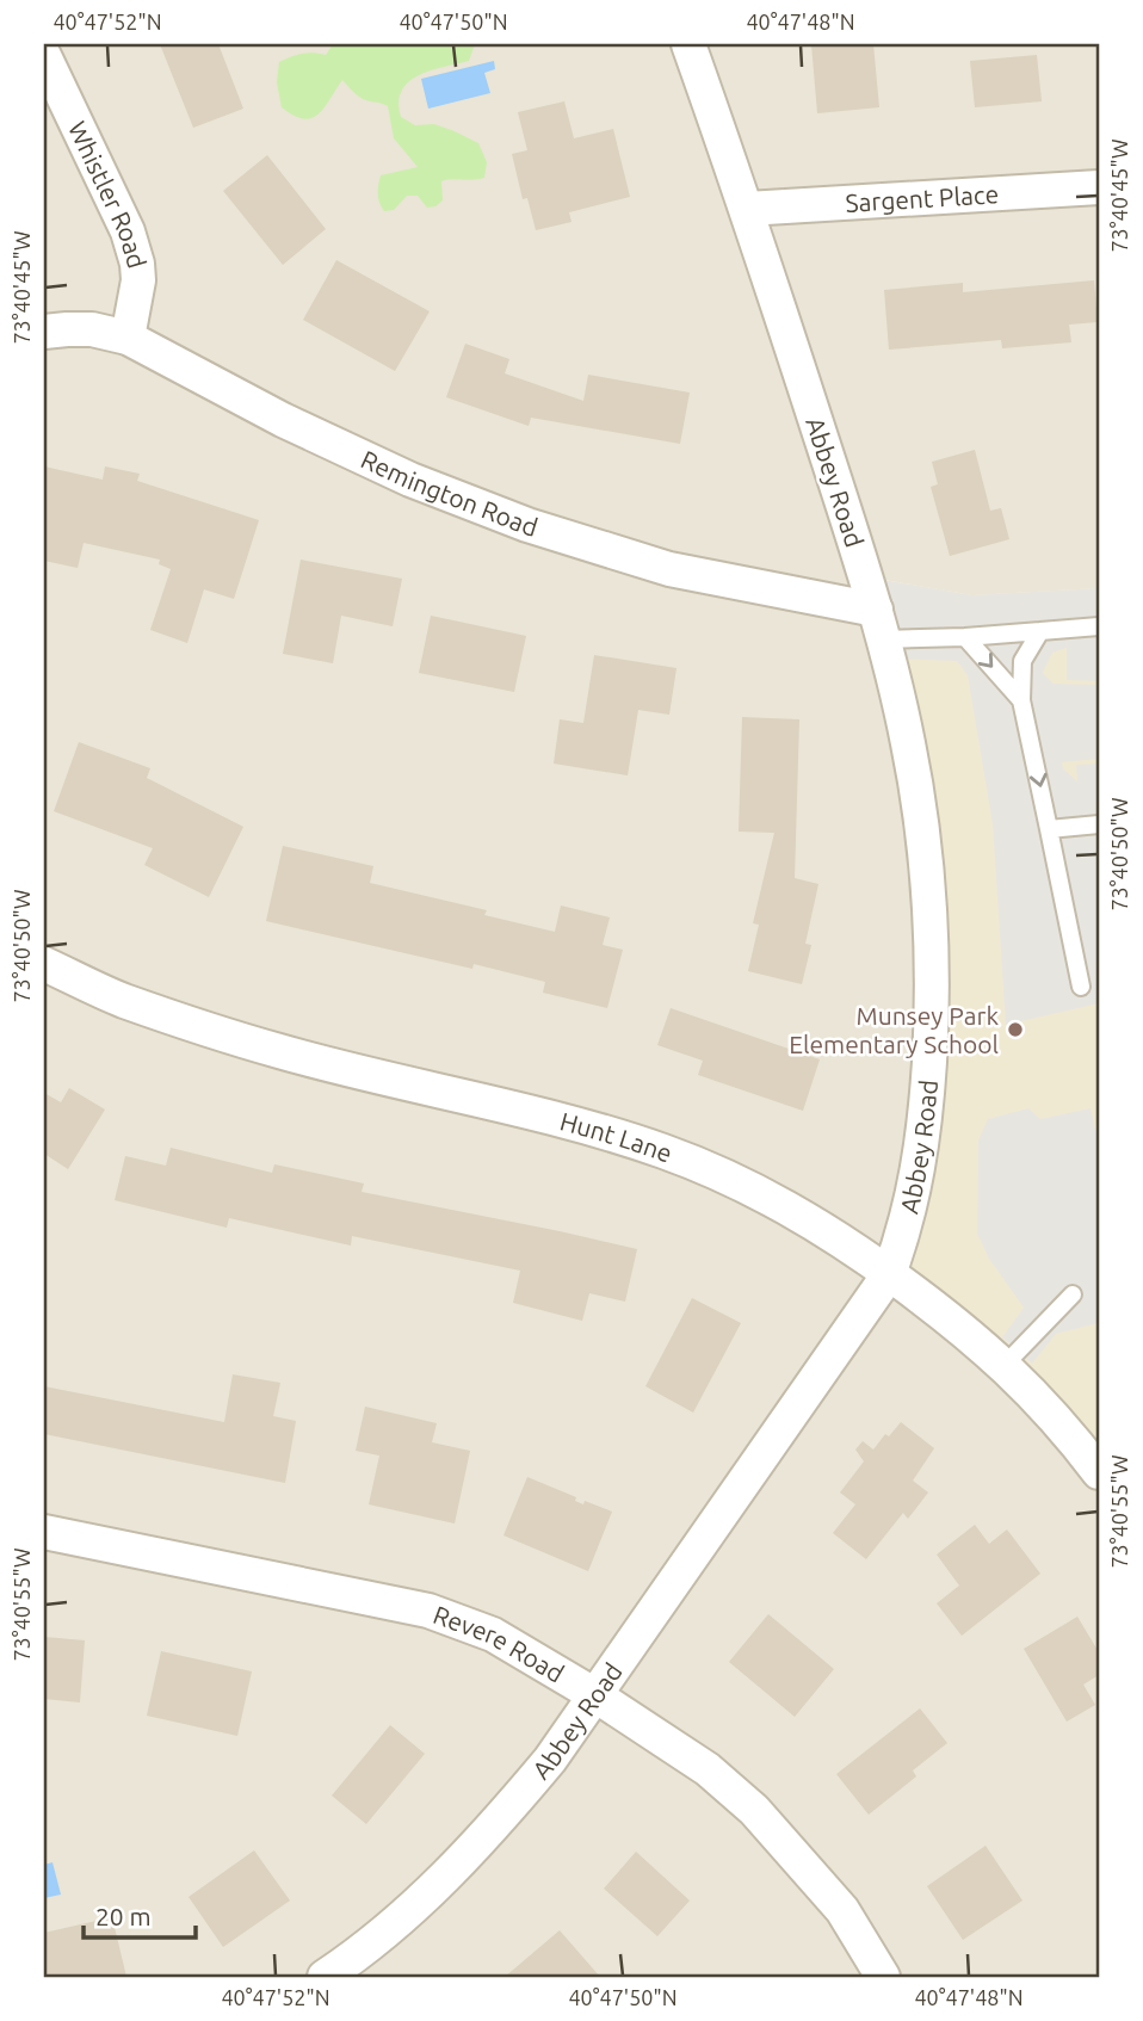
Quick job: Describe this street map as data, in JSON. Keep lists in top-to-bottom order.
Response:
{
  "streets": {
    "street": [
      "Whistler Road",
      "Sargent Place",
      "Abbey Road",
      "Remington Road",
      "Hunt Lane",
      "Revere Road"
    ]
  },
  "crossings": [
    ["Whistler Road", "Remington Road"],
    ["Sargent Place", "Abbey Road"],
    ["Abbey Road", "Remington Road"],
    ["Abbey Road", "Hunt Lane"],
    ["Abbey Road", "Revere Road"]
  ],
  "places": ["Munsey Park Elementary School"],
  "scale_bar": "20 m",
  "coordinates": [
    "40°47'52\"N",
    "40°47'50\"N",
    "40°47'48\"N",
    "73°40'45\"W",
    "73°40'50\"W",
    "73°40'55\"W"
  ]
}
